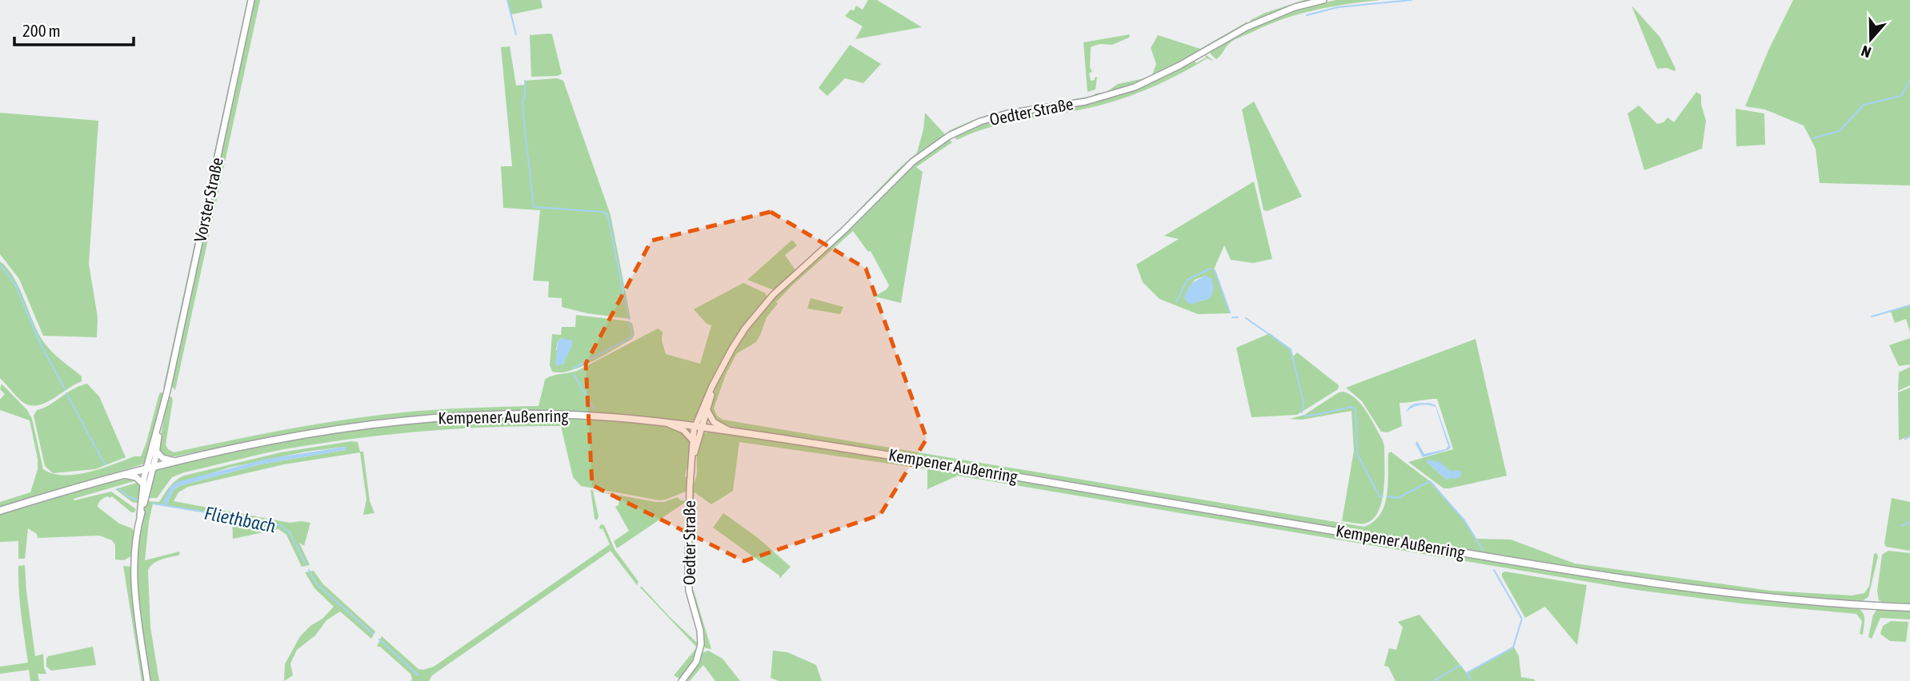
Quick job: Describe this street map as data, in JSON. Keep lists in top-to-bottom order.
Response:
{
  "streets": {
    "main road": ["Oedter Straße", "Vorster Straße", "Kempener Außenring"]
  },
  "crossings": [
    ["Oedter Straße", "Kempener Außenring"],
    ["Vorster Straße", "Kempener Außenring"]
  ],
  "water": ["Fliethbach"],
  "scale_bar": "200 m",
  "north": "bottom"
}
